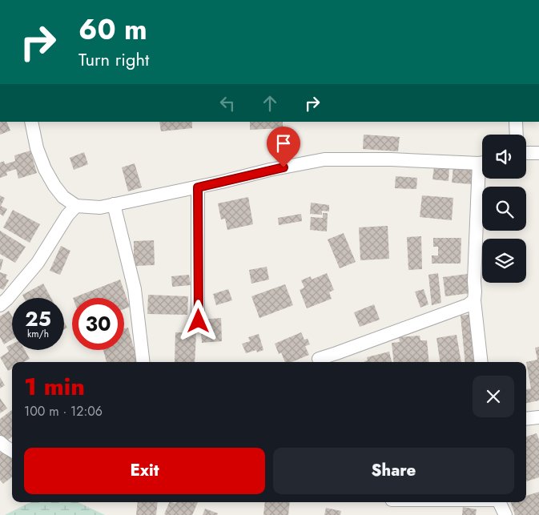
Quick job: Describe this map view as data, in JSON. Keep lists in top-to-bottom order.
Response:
{
  "page": {
    "turn": ["60 m", "Turn right"],
    "speed": "25 km/h",
    "limit": "30",
    "heading": ["1 min", "100 m · 12:06"],
    "buttons": ["Exit", "Share"]
  }
}
